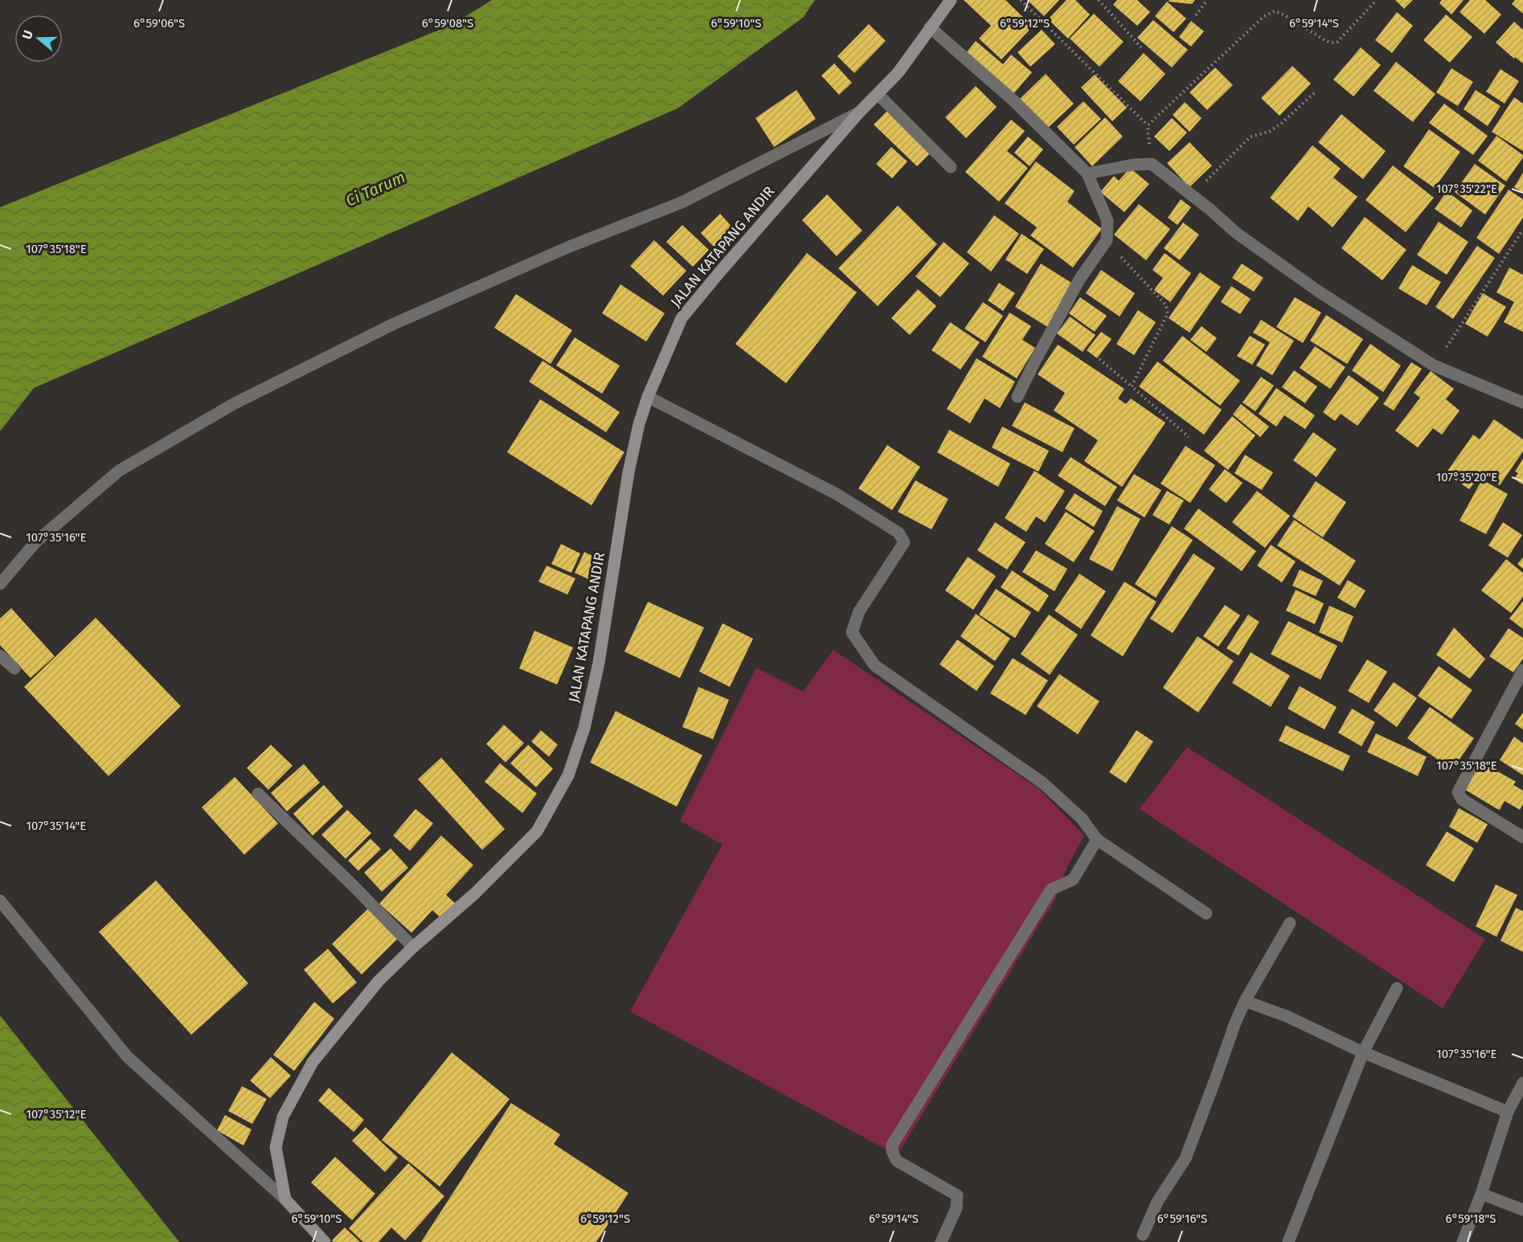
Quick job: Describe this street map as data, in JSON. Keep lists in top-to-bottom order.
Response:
{
  "streets": {
    "street": ["JALAN KATAPANG ANDIR"]
  },
  "water": ["Ci Tarum"],
  "north": "left",
  "coordinates": [
    "6°59'06\"S",
    "6°59'08\"S",
    "6°59'10\"S",
    "6°59'12\"S",
    "6°59'14\"S",
    "107°35'22\"E",
    "107°35'18\"E",
    "107°35'20\"E",
    "107°35'16\"E",
    "107°35'14\"E",
    "107°35'12\"E",
    "6°59'16\"S",
    "6°59'18\"S"
  ]
}
